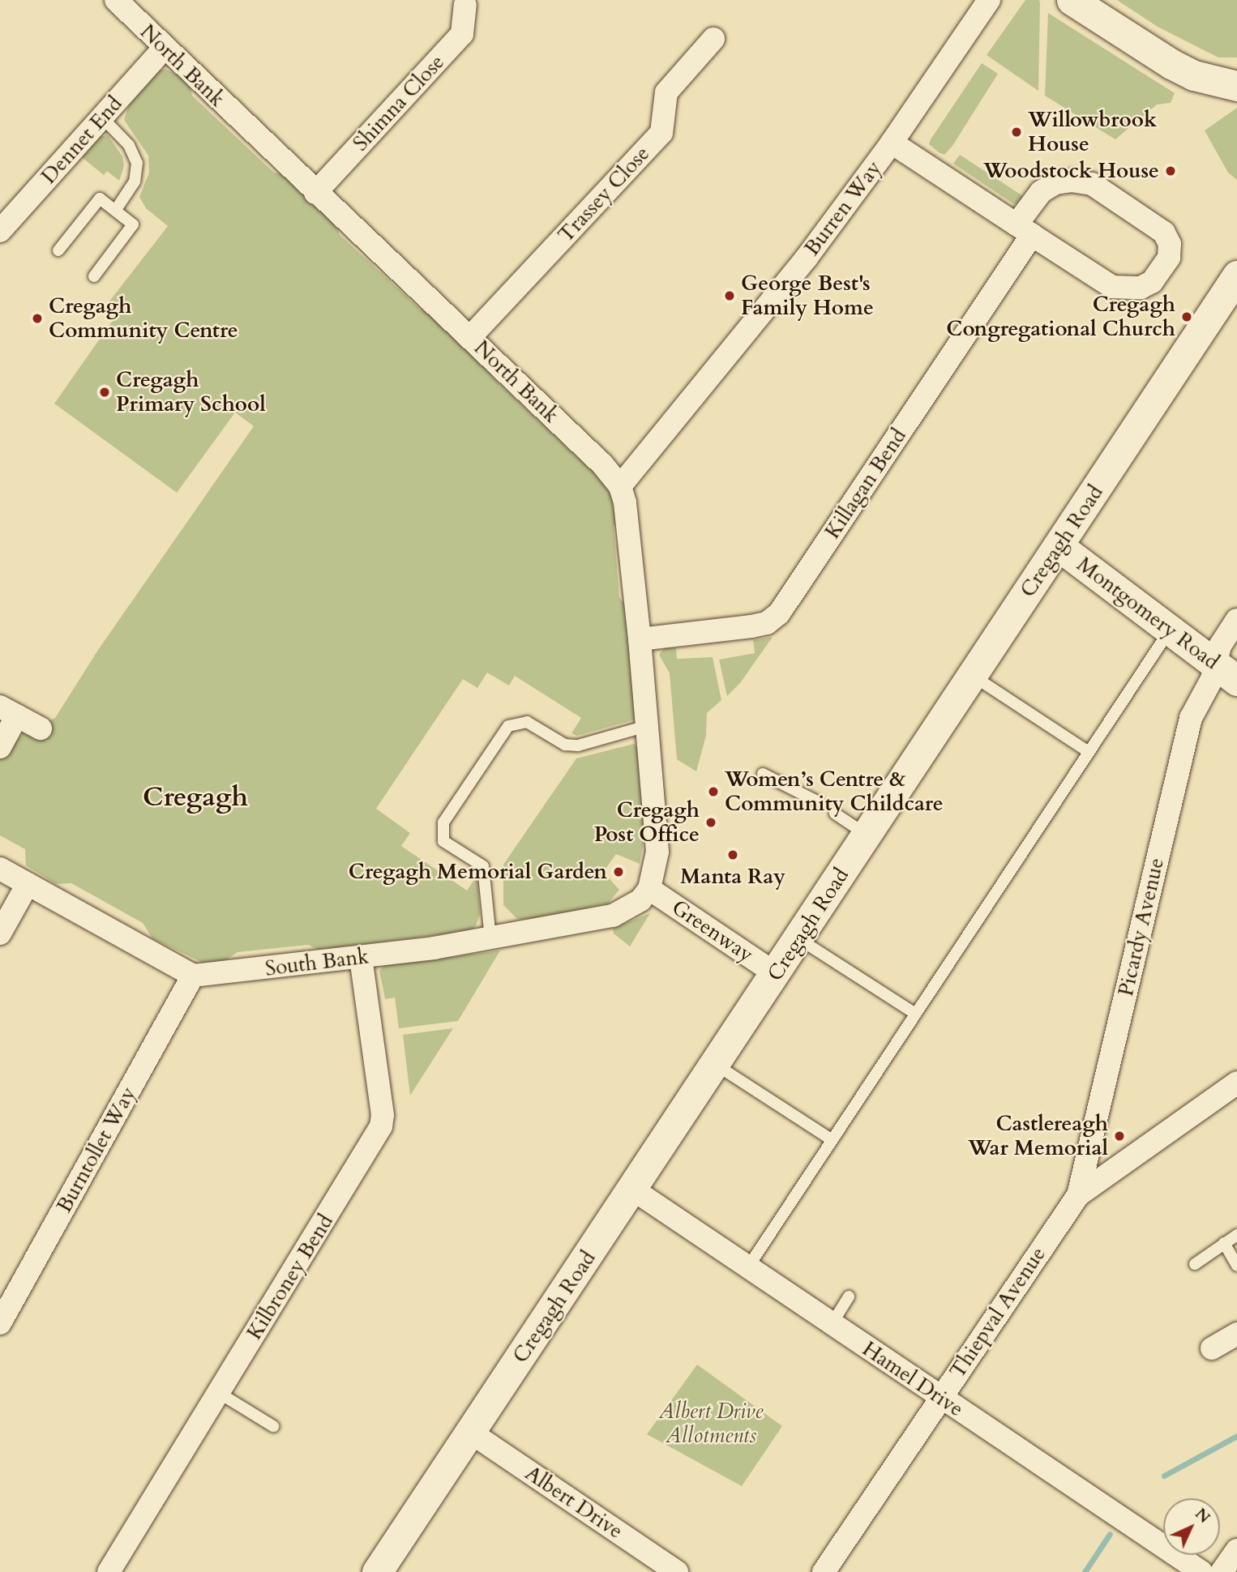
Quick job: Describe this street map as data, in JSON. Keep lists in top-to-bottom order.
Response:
{
  "streets": {
    "street": [
      "North Bank",
      "Shimna Close",
      "Dennet End",
      "Trassey Close",
      "Burren Way",
      "Killagan Bend",
      "Cregagh Road",
      "Montgomery Road",
      "Picardy Avenue",
      "Greenway",
      "South Bank",
      "Burntollet Way",
      "Kilbroney Bend",
      "Thiepval Avenue",
      "Hamel Drive",
      "Albert Drive"
    ]
  },
  "crossings": [
    ["North Bank", "Shimna Close"],
    ["North Bank", "Dennet End"],
    ["North Bank", "Trassey Close"],
    ["North Bank", "Burren Way"],
    ["North Bank", "Killagan Bend"],
    ["North Bank", "Greenway"],
    ["North Bank", "South Bank"],
    ["Cregagh Road", "Montgomery Road"],
    ["Cregagh Road", "Greenway"],
    ["Cregagh Road", "Hamel Drive"],
    ["Cregagh Road", "Albert Drive"],
    ["Montgomery Road", "Picardy Avenue"],
    ["Picardy Avenue", "Thiepval Avenue"],
    ["Greenway", "South Bank"],
    ["South Bank", "Burntollet Way"],
    ["South Bank", "Kilbroney Bend"],
    ["Thiepval Avenue", "Hamel Drive"]
  ],
  "districts": ["Cregagh"],
  "parks": ["Albert Drive Allotments"],
  "places": [
    "Willowbrook House",
    "Woodstock House",
    "George Best's Family Home",
    "Cregagh Congregational Church",
    "Cregagh Community Centre",
    "Cregagh Primary School",
    "Women’s Centre & Community Childcare",
    "Cregagh Post Office",
    "Manta Ray",
    "Cregagh Memorial Garden",
    "Castlereagh War Memorial"
  ],
  "north": "top right"
}
